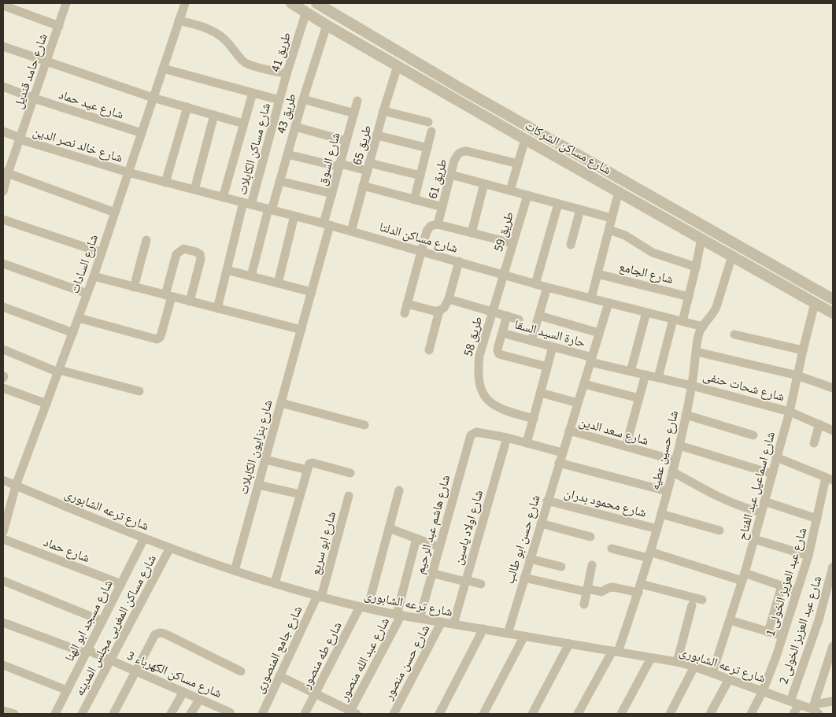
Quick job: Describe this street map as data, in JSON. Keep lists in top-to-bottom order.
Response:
{
  "streets": {
    "street": [
      "طريق 41",
      "شارع حامد قنديل",
      "شارع عيد حماد",
      "طريق 43",
      "شارع خالد نصر الدين",
      "طريق 65",
      "شارع مساكن الشركات",
      "شارع مساكن الكابلات",
      "شارع السوق",
      "طريق 61",
      "طريق 59",
      "شارع مساكن الدلتا",
      "شارع السادات",
      "شارع الجامع",
      "حارة السيد السقا",
      "طريق 58",
      "شارع شحات حنفى",
      "شارع سعد الدين",
      "شارع بنزايون الكابلات",
      "شارع حسين عطيه",
      "شارع اسماعيل عبد الفتاح",
      "شارع محمود بدران",
      "شارع ترعه الشابورى",
      "شارع هاشم عبد الرحيم",
      "شارع اولاد ياسين",
      "شارع حسن ابو طالب",
      "شارع ابو سريع",
      "شارع حماد",
      "شارع عبد العزيز الخولى 1",
      "شارع مسجد ابو الهنا",
      "شارع مساكن المغربى مجلس المدينه",
      "شارع عبد العزيز الخولى 2",
      "شارع جامع المنصورى",
      "شارع طه منصور",
      "شارع عبد الله منصور",
      "شارع حسن منصور",
      "شارع مساكن الكهرباء 3"
    ]
  },
  "crossings": [
    ["طريق 41", "شارع مساكن الشركات"],
    ["طريق 41", "شارع مساكن الكابلات"],
    ["شارع حامد قنديل", "شارع عيد حماد"],
    ["شارع حامد قنديل", "شارع خالد نصر الدين"],
    ["شارع عيد حماد", "شارع السادات"],
    ["طريق 43", "شارع مساكن الشركات"],
    ["طريق 43", "شارع مساكن الدلتا"],
    ["شارع خالد نصر الدين", "شارع مساكن الدلتا"],
    ["شارع خالد نصر الدين", "شارع السادات"],
    ["طريق 65", "شارع مساكن الشركات"],
    ["طريق 65", "شارع مساكن الدلتا"],
    ["شارع مساكن الشركات", "شارع حسين عطيه"],
    ["شارع مساكن الشركات", "شارع اسماعيل عبد الفتاح"],
    ["شارع مساكن الكابلات", "شارع مساكن الدلتا"],
    ["شارع السوق", "شارع مساكن الدلتا"],
    ["شارع السوق", "شارع بنزايون الكابلات"],
    ["طريق 59", "شارع مساكن الدلتا"],
    ["طريق 59", "طريق 58"],
    ["شارع مساكن الدلتا", "شارع السادات"],
    ["شارع مساكن الدلتا", "طريق 58"],
    ["شارع مساكن الدلتا", "شارع حسين عطيه"],
    ["شارع مساكن الدلتا", "شارع حسن ابو طالب"],
    ["شارع السادات", "شارع ترعه الشابورى"],
    ["حارة السيد السقا", "شارع شحات حنفى"],
    ["حارة السيد السقا", "شارع حسن ابو طالب"],
    ["شارع شحات حنفى", "شارع حسين عطيه"],
    ["شارع شحات حنفى", "شارع اسماعيل عبد الفتاح"],
    ["شارع سعد الدين", "شارع حسين عطيه"],
    ["شارع سعد الدين", "شارع حسن ابو طالب"],
    ["شارع بنزايون الكابلات", "شارع ترعه الشابورى"],
    ["شارع حسين عطيه", "شارع محمود بدران"],
    ["شارع حسين عطيه", "شارع ترعه الشابورى"],
    ["شارع اسماعيل عبد الفتاح", "شارع ترعه الشابورى"],
    ["شارع محمود بدران", "شارع حسن ابو طالب"],
    ["شارع ترعه الشابورى", "شارع هاشم عبد الرحيم"],
    ["شارع ترعه الشابورى", "شارع اولاد ياسين"],
    ["شارع ترعه الشابورى", "شارع حسن ابو طالب"],
    ["شارع ترعه الشابورى", "شارع ابو سريع"],
    ["شارع ترعه الشابورى", "شارع عبد العزيز الخولى 1"],
    ["شارع ترعه الشابورى", "شارع مسجد ابو الهنا"],
    ["شارع ترعه الشابورى", "شارع مساكن المغربى مجلس المدينه"],
    ["شارع ترعه الشابورى", "شارع عبد العزيز الخولى 2"],
    ["شارع ترعه الشابورى", "شارع جامع المنصورى"],
    ["شارع ترعه الشابورى", "شارع طه منصور"],
    ["شارع ترعه الشابورى", "شارع عبد الله منصور"],
    ["شارع ترعه الشابورى", "شارع حسن منصور"],
    ["شارع هاشم عبد الرحيم", "شارع اولاد ياسين"],
    ["شارع ابو سريع", "شارع جامع المنصورى"],
    ["شارع حماد", "شارع مسجد ابو الهنا"],
    ["شارع مسجد ابو الهنا", "شارع مساكن الكهرباء 3"],
    ["شارع مساكن المغربى مجلس المدينه", "شارع مساكن الكهرباء 3"]
  ]
}
